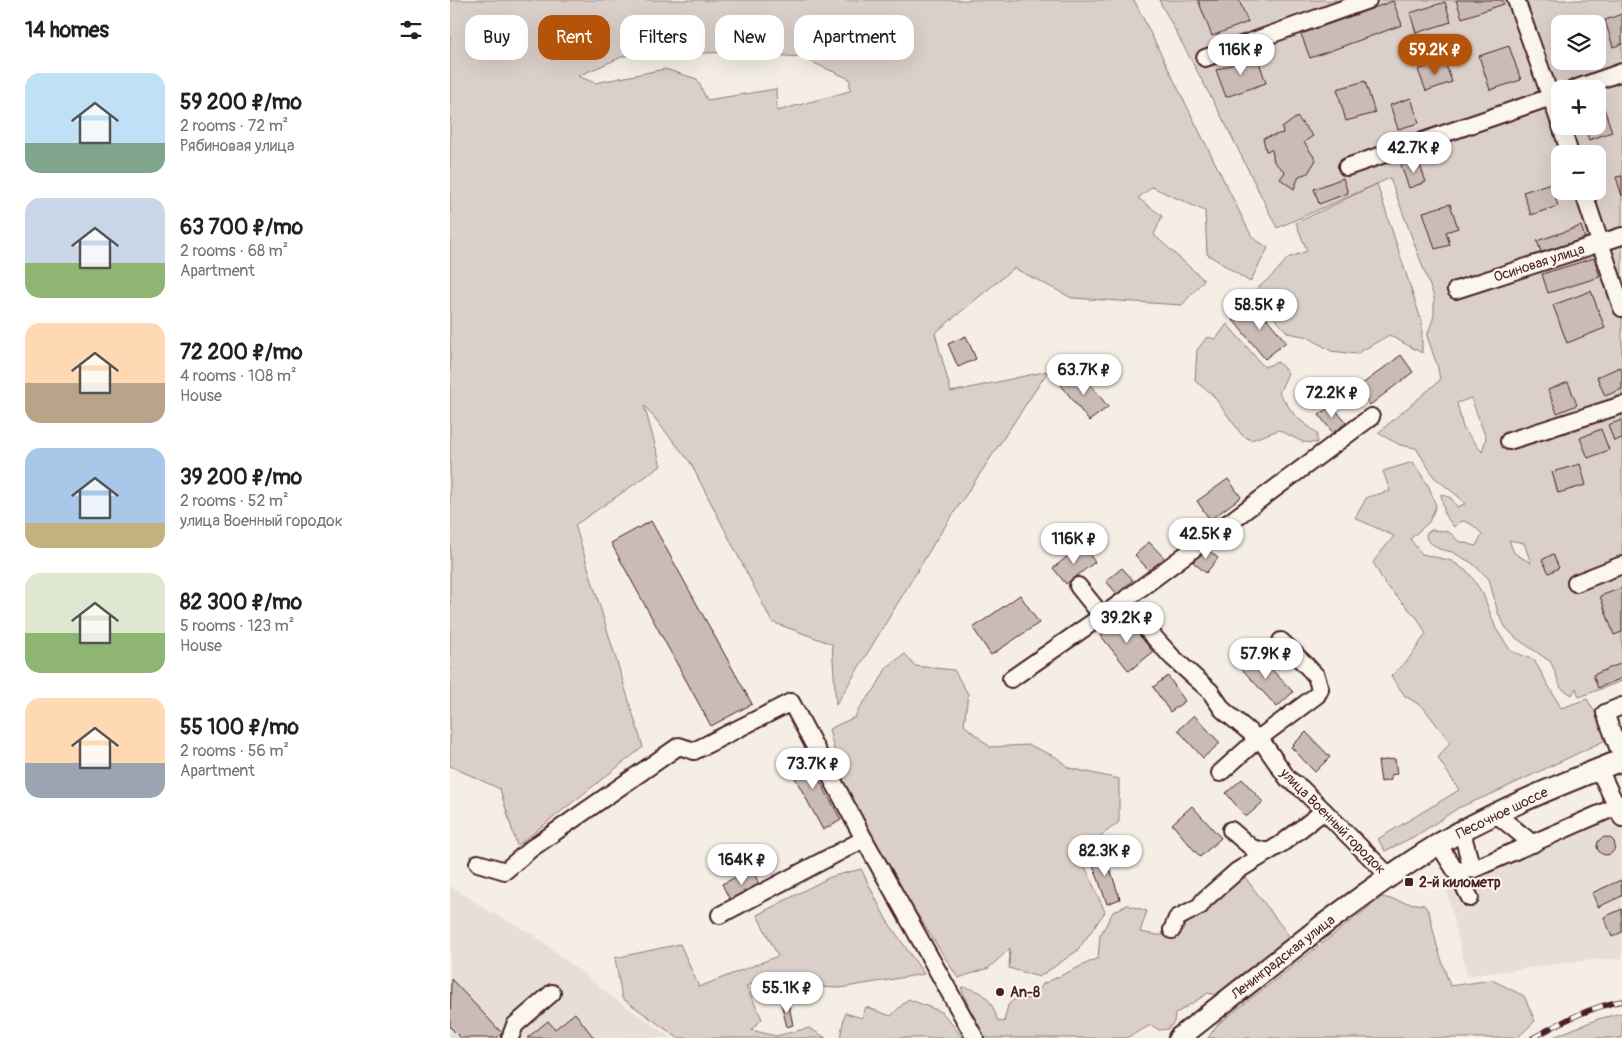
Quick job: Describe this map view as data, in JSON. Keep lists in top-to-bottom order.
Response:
{
  "streets": {
    "main road": ["Песочное шоссе", "Ленинградская улица"],
    "street": ["Осиновая улица", "улица Военный городок"]
  },
  "crossings": [
    ["Песочное шоссе", "улица Военный городок"],
    ["Песочное шоссе", "Ленинградская улица"],
    ["улица Военный городок", "Ленинградская улица"]
  ],
  "places": {
    "transit": ["2-й километр"],
    "other": ["An-8"]
  },
  "page": {
    "heading": "14 homes",
    "map_buttons": ["+", "−"],
    "chip": [
      "Buy",
      "Rent",
      "Filters",
      "New",
      "Apartment"
    ],
    "price": [
      "116K ₽",
      "59.2K ₽",
      "42.7K ₽",
      "58.5K ₽",
      "63.7K ₽",
      "72.2K ₽",
      "42.5K ₽",
      "116K ₽",
      "39.2K ₽",
      "57.9K ₽",
      "73.7K ₽",
      "82.3K ₽",
      "164K ₽",
      "55.1K ₽"
    ],
    "list": [
      {
        "name": "59 200 ₽/mo",
        "note": "2 rooms · 72 m² · Рябиновая улица"
      },
      {
        "name": "63 700 ₽/mo",
        "note": "2 rooms · 68 m² · Apartment"
      },
      {
        "name": "72 200 ₽/mo",
        "note": "4 rooms · 108 m² · House"
      },
      {
        "name": "39 200 ₽/mo",
        "note": "2 rooms · 52 m² · улица Военный городок"
      },
      {
        "name": "82 300 ₽/mo",
        "note": "5 rooms · 123 m² · House"
      },
      {
        "name": "55 100 ₽/mo",
        "note": "2 rooms · 56 m² · Apartment"
      }
    ]
  }
}
